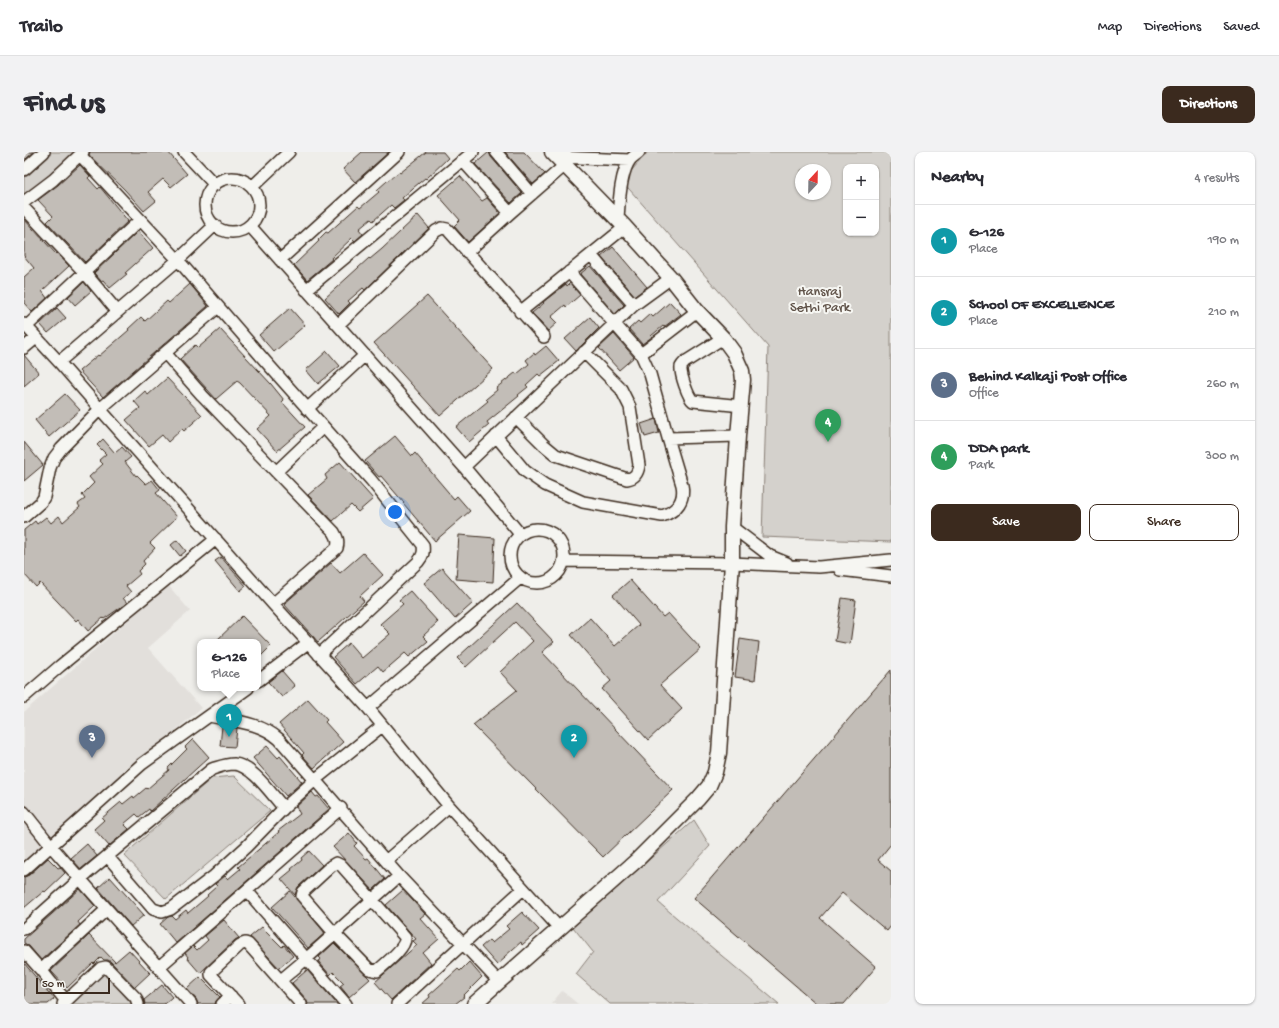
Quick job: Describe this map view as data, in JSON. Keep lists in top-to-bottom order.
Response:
{
  "parks": ["Hansraj Sethi Park"],
  "scale_bar": "50 m",
  "north": "top",
  "page": {
    "header": "Trailo",
    "nav": ["Map", "Directions", "Saved"],
    "buttons": [
      "Directions",
      ["Save", "Share"]
    ],
    "title": "Find us",
    "heading": ["Nearby", "4 results"],
    "map_buttons": ["+", "−"],
    "list": [
      {
        "mark": "1",
        "name": "G-126",
        "note": "Place",
        "value": "190 m"
      },
      {
        "mark": "2",
        "name": "School OF EXCELLENCE",
        "note": "Place",
        "value": "210 m"
      },
      {
        "mark": "3",
        "name": "Behind Kalkaji Post Office",
        "note": "Office",
        "value": "260 m"
      },
      {
        "mark": "4",
        "name": "DDA park",
        "note": "Park",
        "value": "300 m"
      }
    ],
    "pins": [
      "4",
      "1",
      "2",
      "3"
    ],
    "popup": ["G-126", "Place"],
    "scale": "50 m"
  }
}
